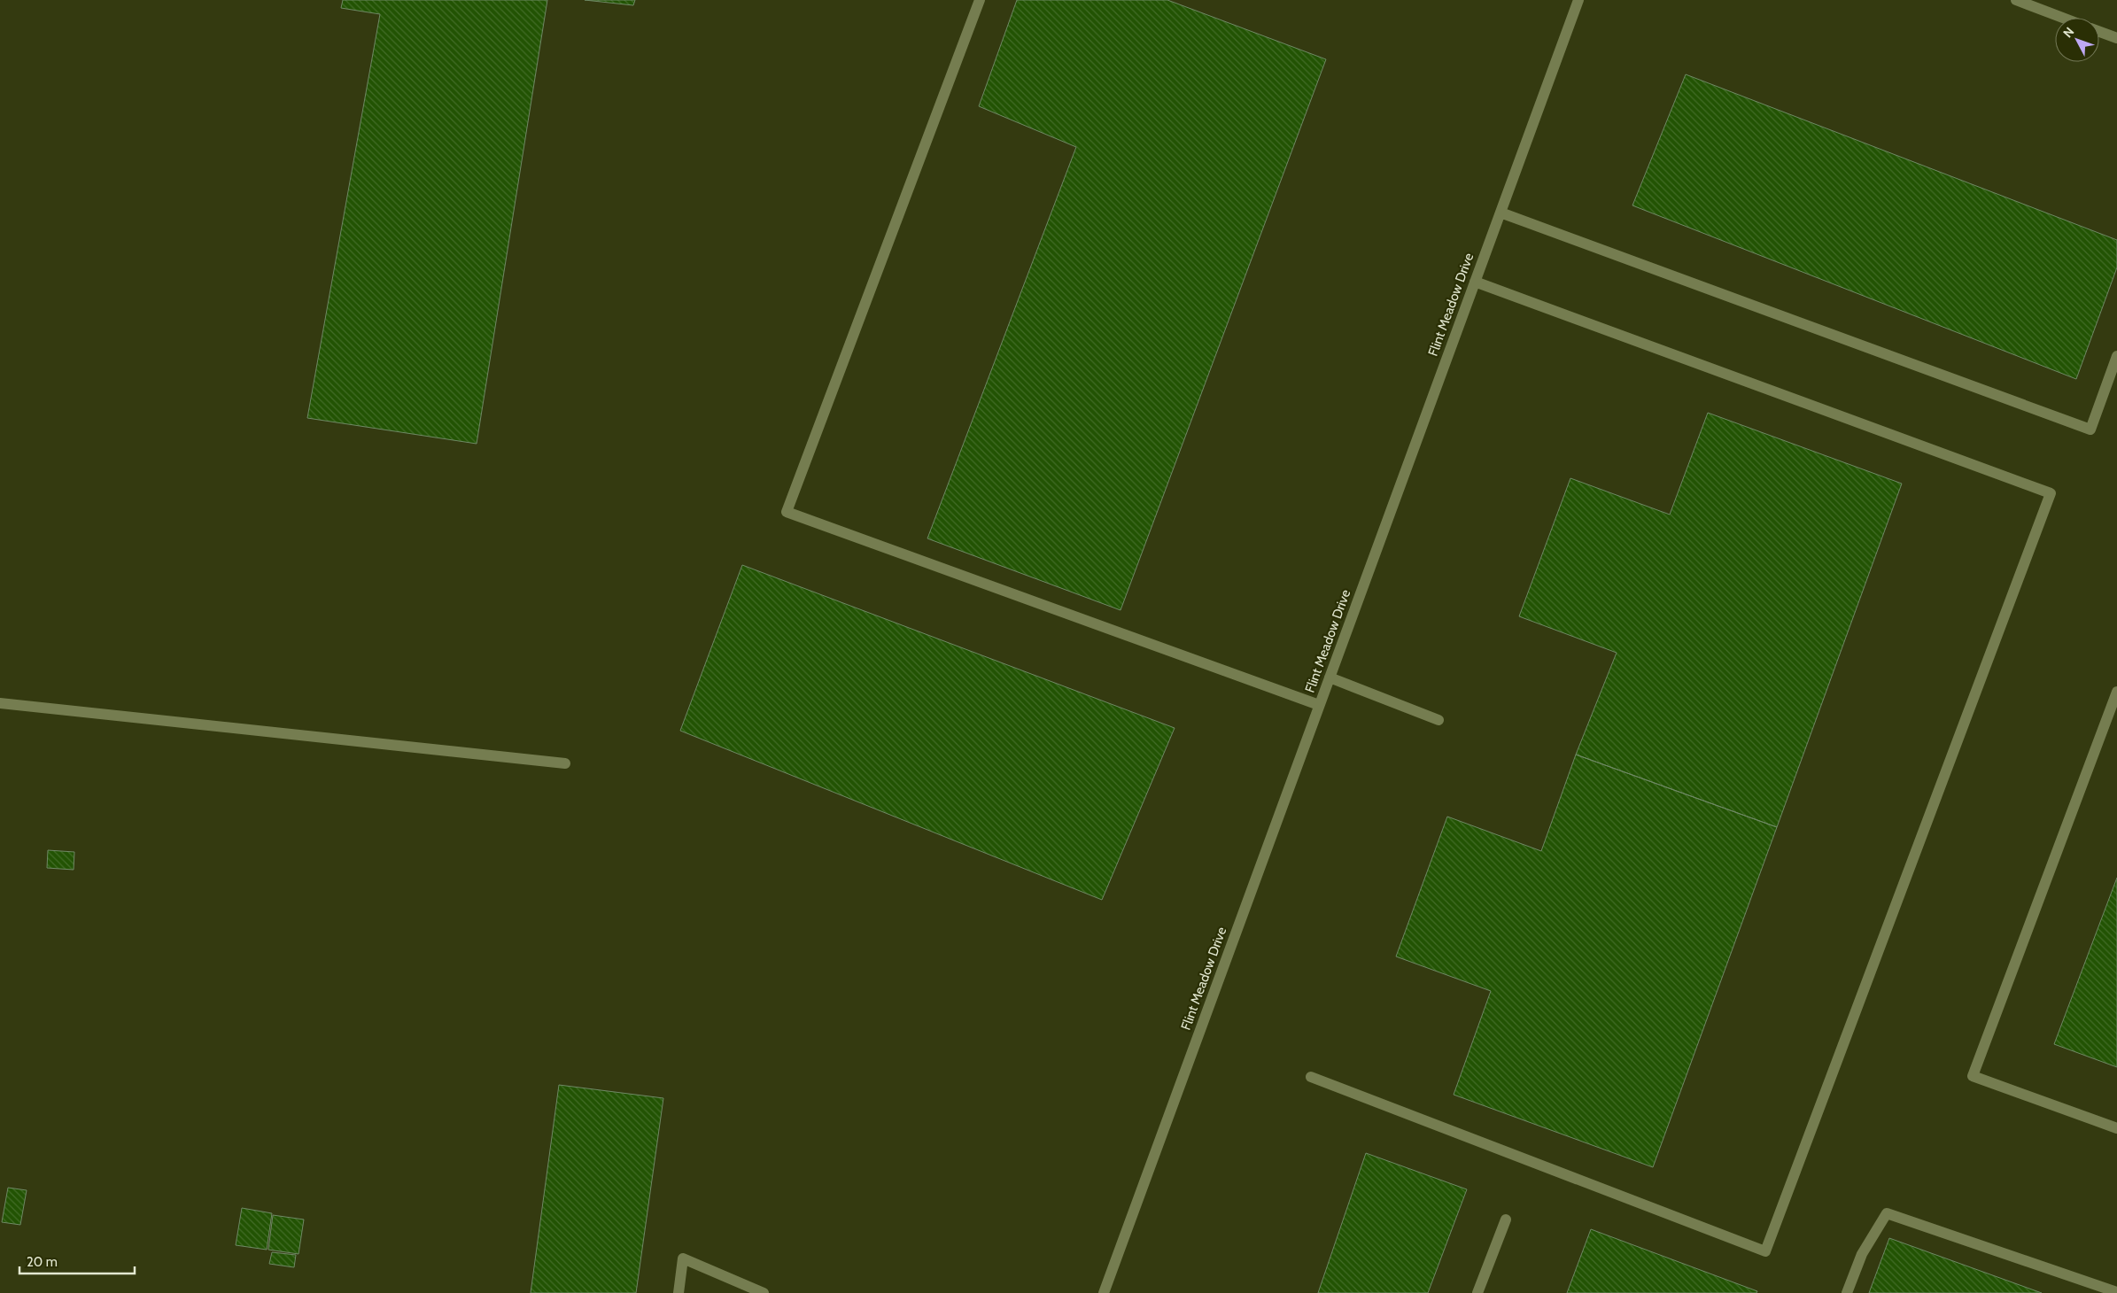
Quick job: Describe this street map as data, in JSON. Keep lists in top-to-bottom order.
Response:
{
  "streets": {
    "street": ["Flint Meadow Drive"]
  },
  "scale_bar": "20 m",
  "north": "top left"
}
